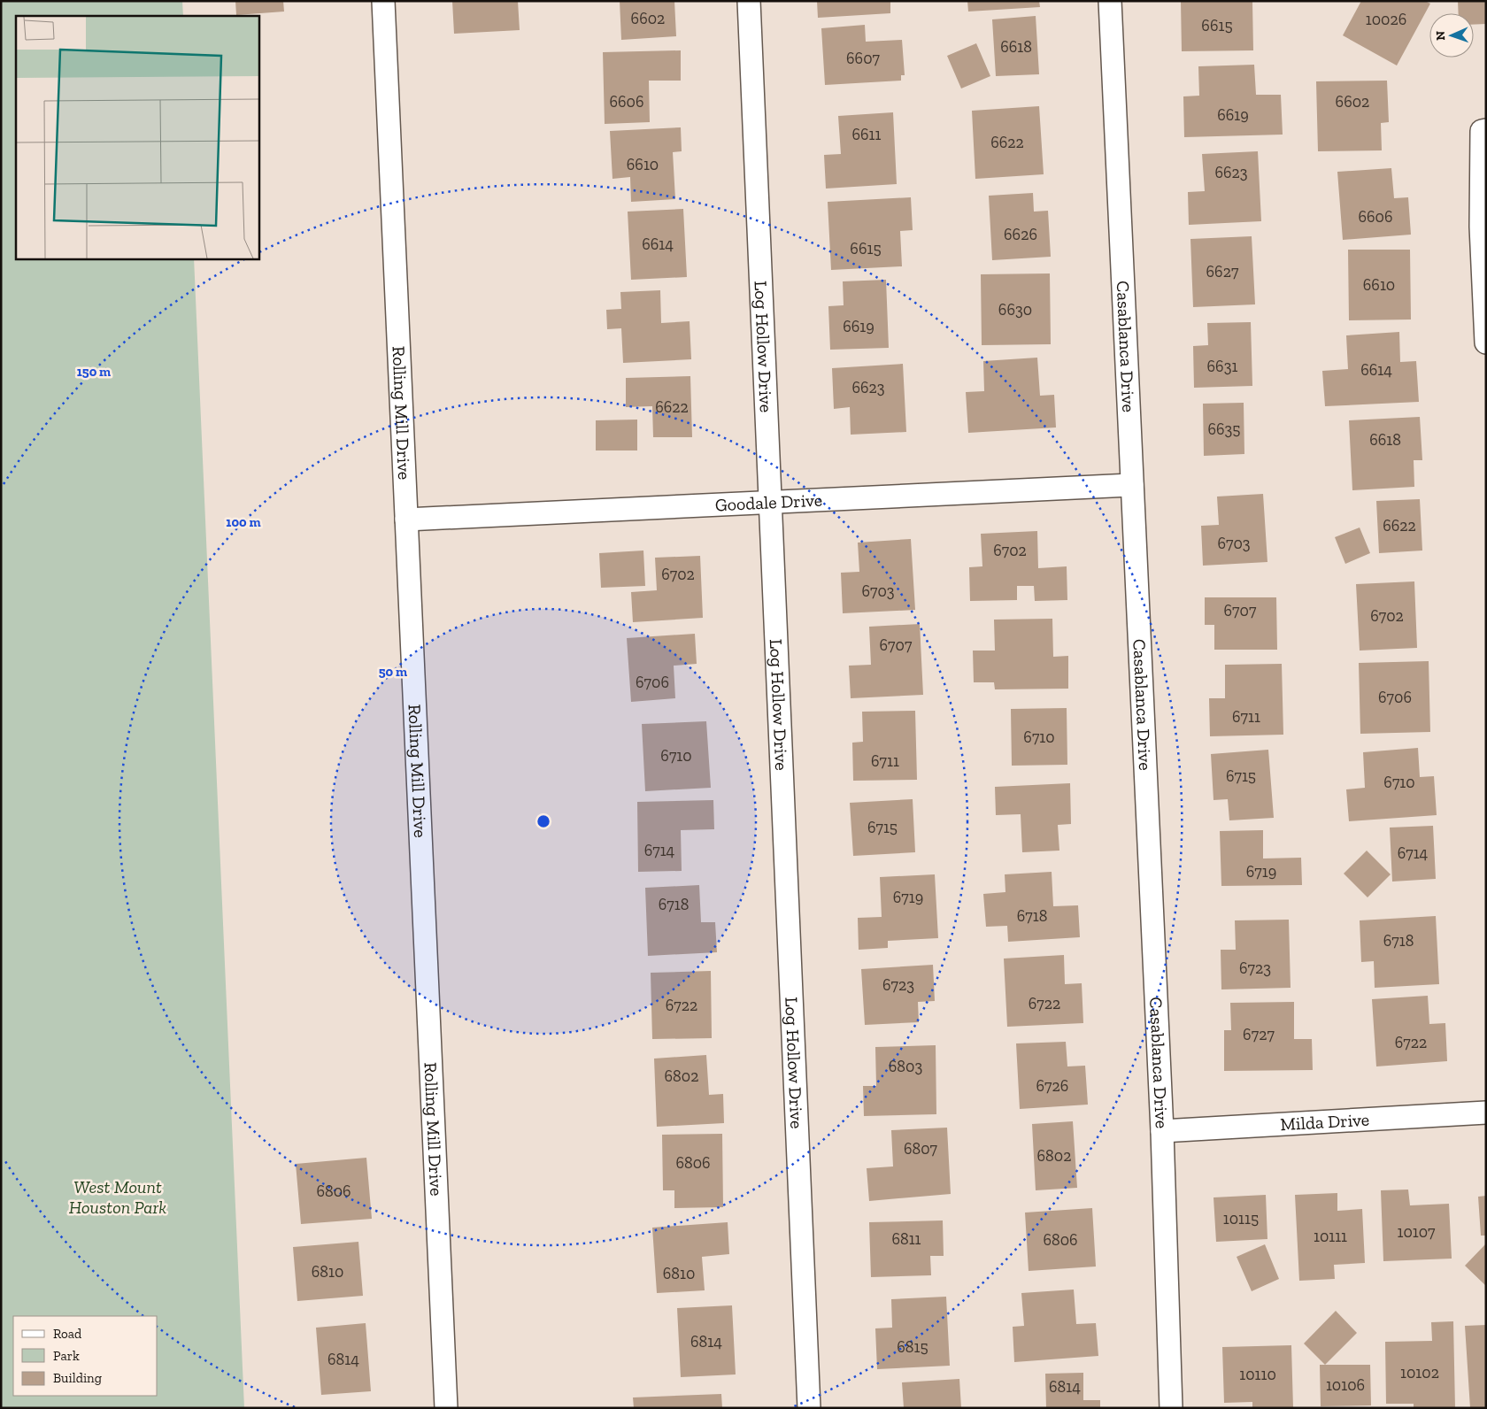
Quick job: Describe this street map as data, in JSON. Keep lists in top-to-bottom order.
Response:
{
  "streets": {
    "street": [
      "Log Hollow Drive",
      "Casablanca Drive",
      "Rolling Mill Drive",
      "Goodale Drive",
      "Milda Drive"
    ]
  },
  "crossings": [
    ["Log Hollow Drive", "Goodale Drive"],
    ["Casablanca Drive", "Goodale Drive"],
    ["Casablanca Drive", "Milda Drive"],
    ["Rolling Mill Drive", "Goodale Drive"]
  ],
  "parks": ["West Mount Houston Park"],
  "house_numbers": [
    "6602",
    "10026",
    "6615",
    "6618",
    "6607",
    "6606",
    "6602",
    "6619",
    "6611",
    "6622",
    "6610",
    "6623",
    "6606",
    "6626",
    "6614",
    "6615",
    "6627",
    "6610",
    "6630",
    "6619",
    "6631",
    "6614",
    "6623",
    "6622",
    "6635",
    "6618",
    "6622",
    "6703",
    "6702",
    "6702",
    "6703",
    "6707",
    "6702",
    "6707",
    "6706",
    "6706",
    "6711",
    "6710",
    "6710",
    "6711",
    "6715",
    "6710",
    "6715",
    "6714",
    "6714",
    "6719",
    "6719",
    "6718",
    "6718",
    "6718",
    "6723",
    "6723",
    "6722",
    "6722",
    "6727",
    "6722",
    "6803",
    "6802",
    "6726",
    "6807",
    "6802",
    "6806",
    "6806",
    "10115",
    "10107",
    "10111",
    "6811",
    "6806",
    "6810",
    "6810",
    "6814",
    "6815",
    "6814",
    "10102",
    "10110",
    "10106",
    "6814"
  ],
  "legend": ["Road", "Park", "Building"],
  "north": "left",
  "rings": ["150 m", "100 m", "50 m"]
}
